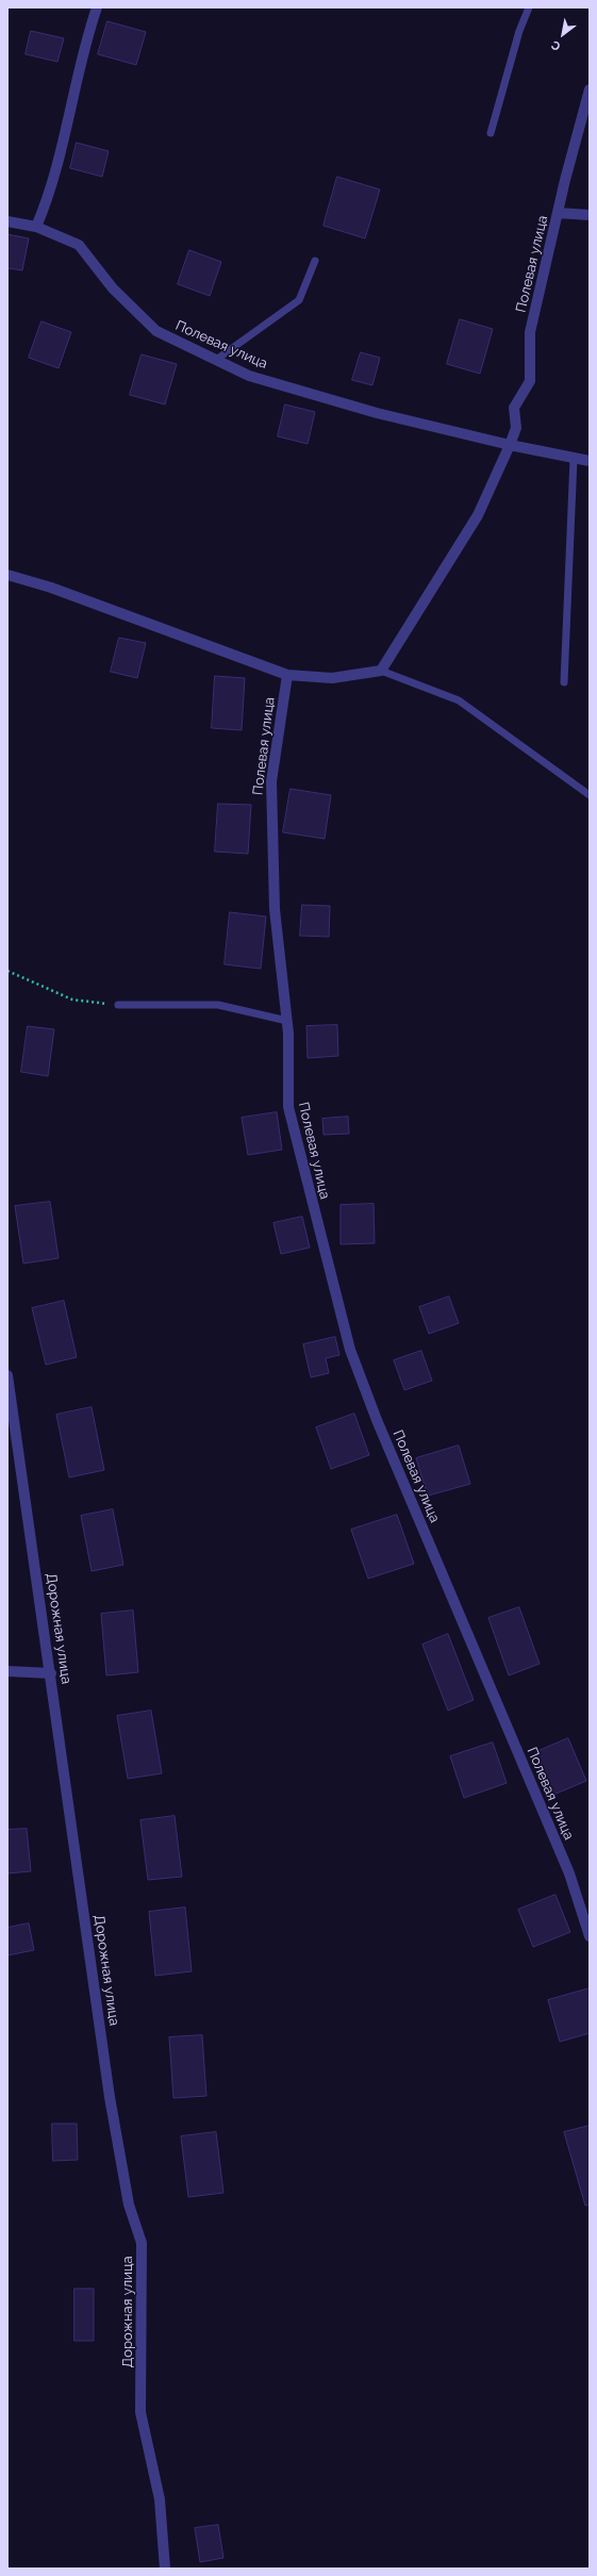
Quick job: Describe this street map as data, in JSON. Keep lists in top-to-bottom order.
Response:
{
  "streets": {
    "street": ["Полевая улица", "Дорожная улица"]
  },
  "north": "bottom left"
}
